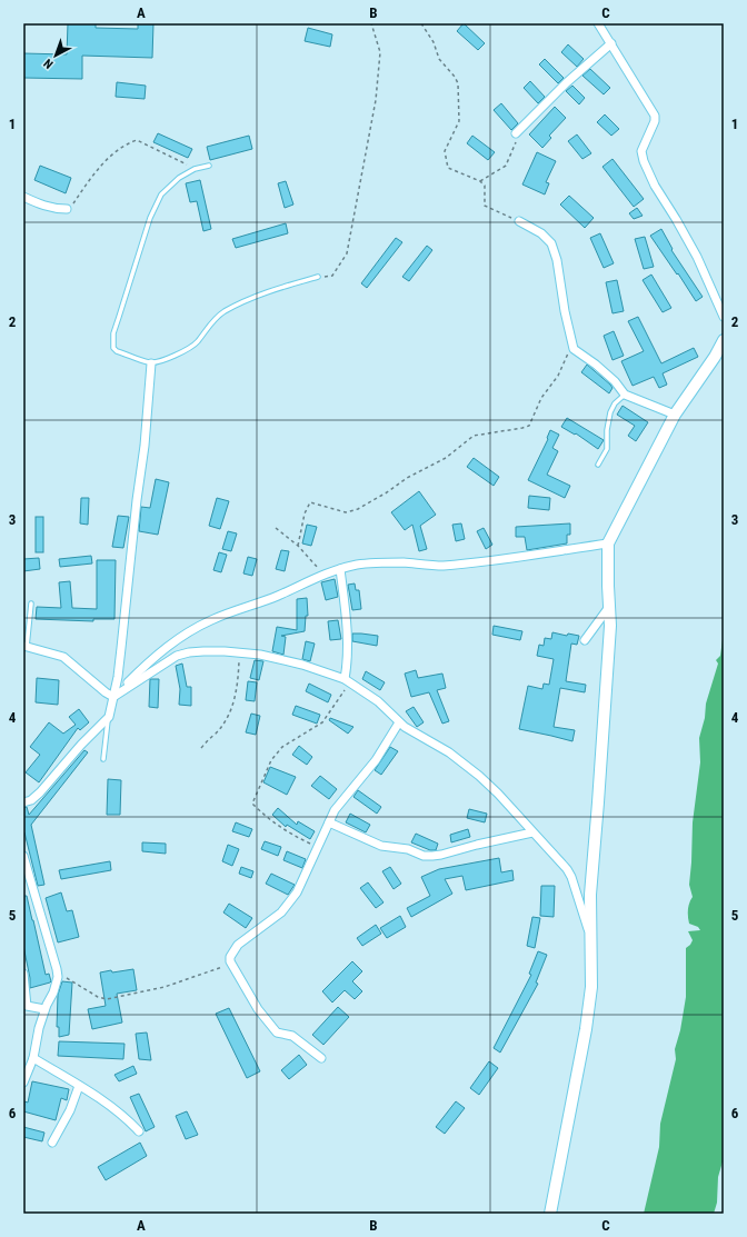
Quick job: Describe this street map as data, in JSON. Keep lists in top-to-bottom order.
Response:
{
  "north": "bottom left",
  "grid": {
    "columns": ["A", "B", "C"],
    "rows": [
      "1",
      "2",
      "3",
      "4",
      "5",
      "6"
    ]
  }
}
